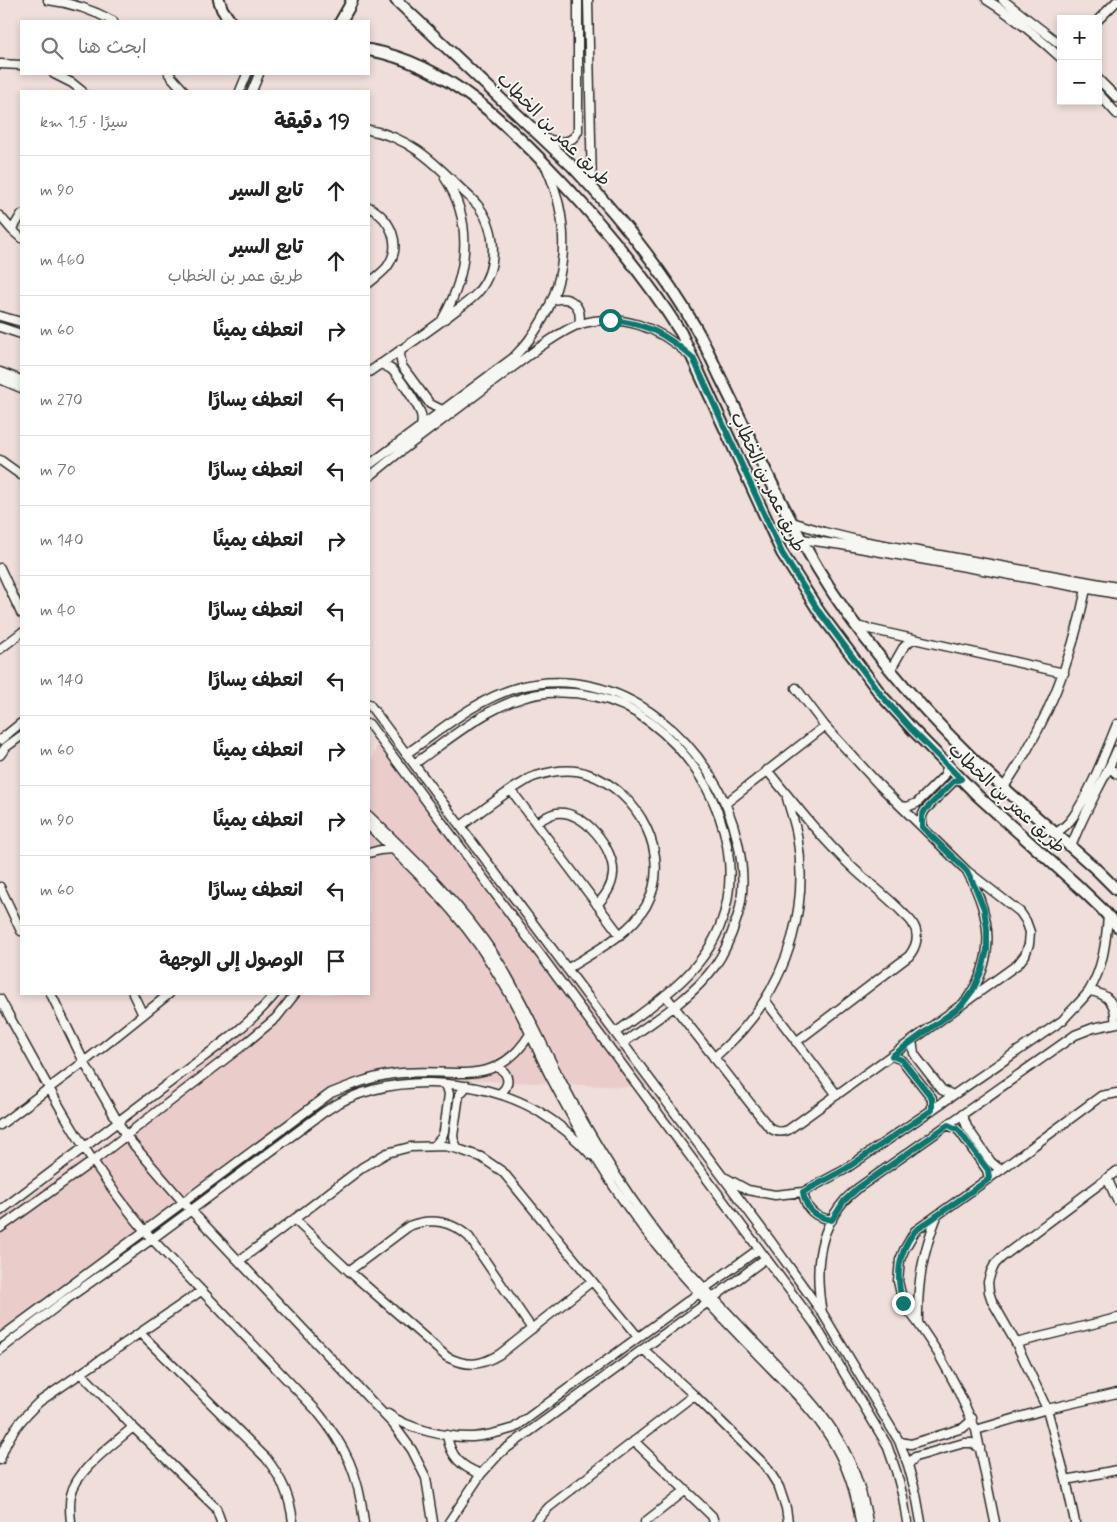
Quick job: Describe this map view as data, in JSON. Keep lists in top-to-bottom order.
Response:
{
  "streets": {
    "street": ["طريق عمر بن الخطاب"]
  },
  "page": {
    "map_buttons": ["+", "−"],
    "search": "ابحث هنا",
    "heading": ["19 دقيقة", "سيرًا · 1.5 km"],
    "list": [
      ["تابع السير", "90 m"],
      ["تابع السير", "طريق عمر بن الخطاب", "460 m"],
      ["انعطف يمينًا", "60 m"],
      ["انعطف يسارًا", "270 m"],
      ["انعطف يسارًا", "70 m"],
      ["انعطف يمينًا", "140 m"],
      ["انعطف يسارًا", "40 m"],
      ["انعطف يسارًا", "140 m"],
      ["انعطف يمينًا", "60 m"],
      ["انعطف يمينًا", "90 m"],
      ["انعطف يسارًا", "60 m"],
      "الوصول إلى الوجهة"
    ]
  }
}
